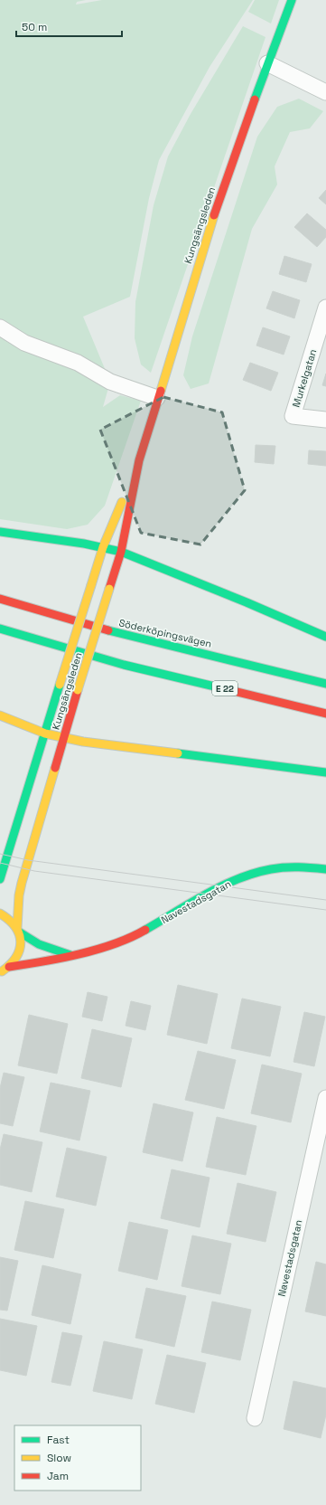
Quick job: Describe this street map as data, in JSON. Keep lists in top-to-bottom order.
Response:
{
  "streets": {
    "main road": [
      "Kungsängsleden",
      "Söderköpingsvägen",
      "E 22",
      "Navestadsgatan"
    ],
    "street": ["Murkelgatan"]
  },
  "crossings": [
    ["Kungsängsleden", "Navestadsgatan"]
  ],
  "legend": ["Fast", "Slow", "Jam"],
  "scale_bar": "50 m"
}
